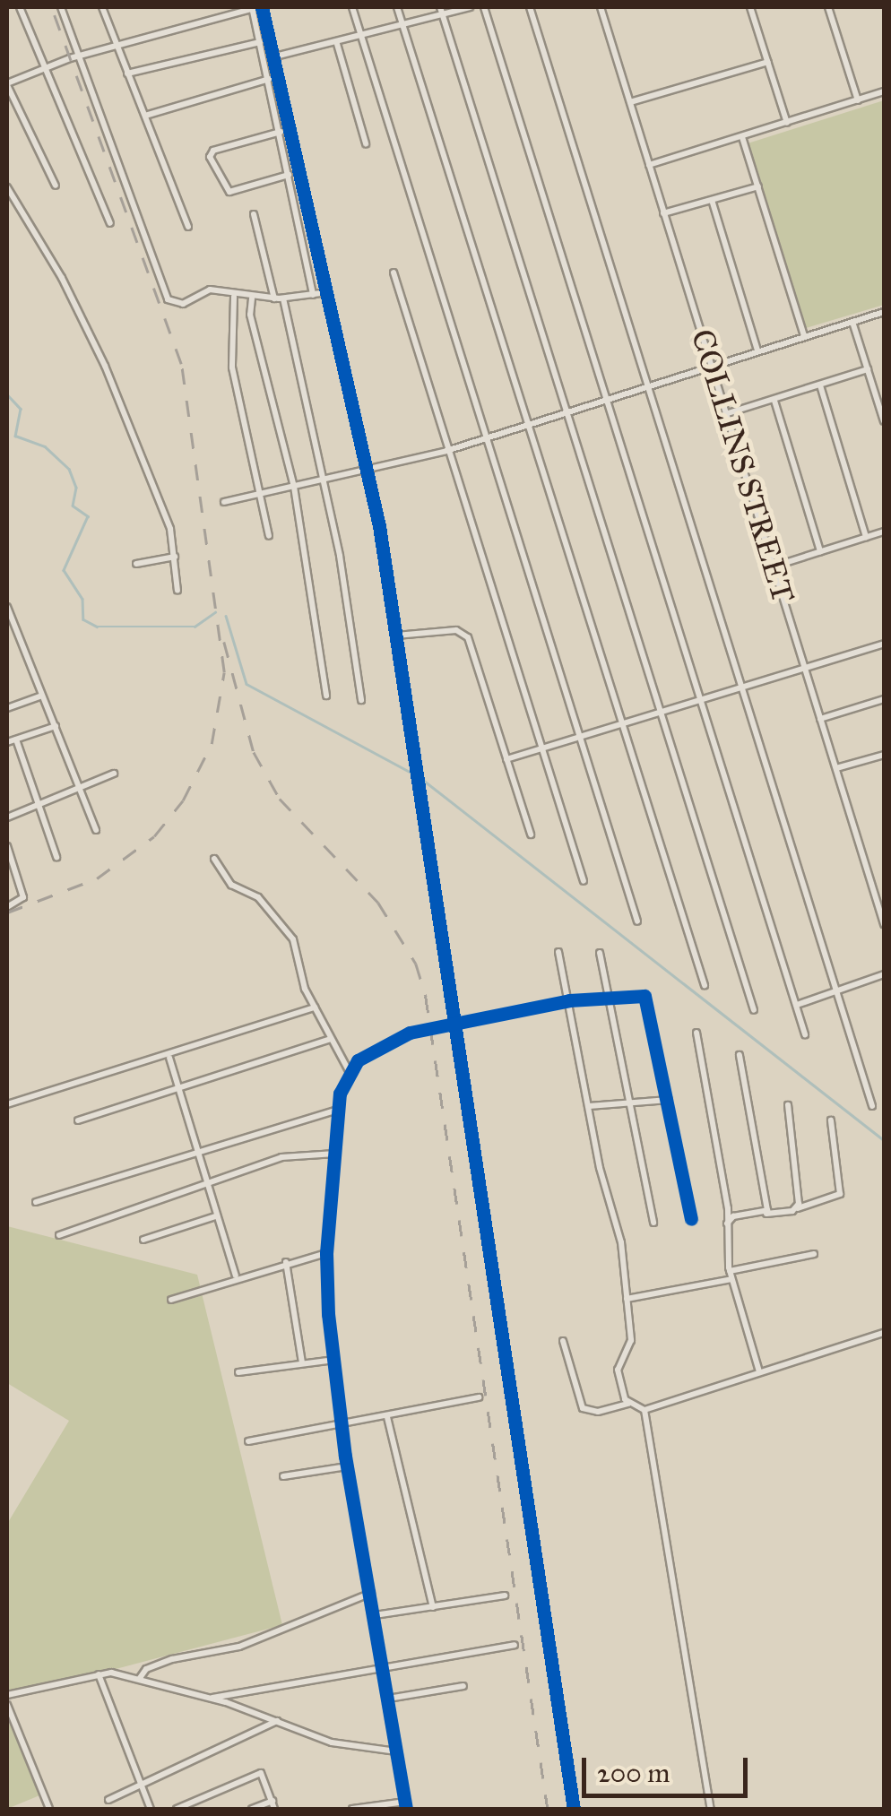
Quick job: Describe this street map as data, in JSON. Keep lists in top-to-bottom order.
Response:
{
  "streets": {
    "street": ["COLLINS STREET"]
  },
  "scale_bar": "200 m"
}
